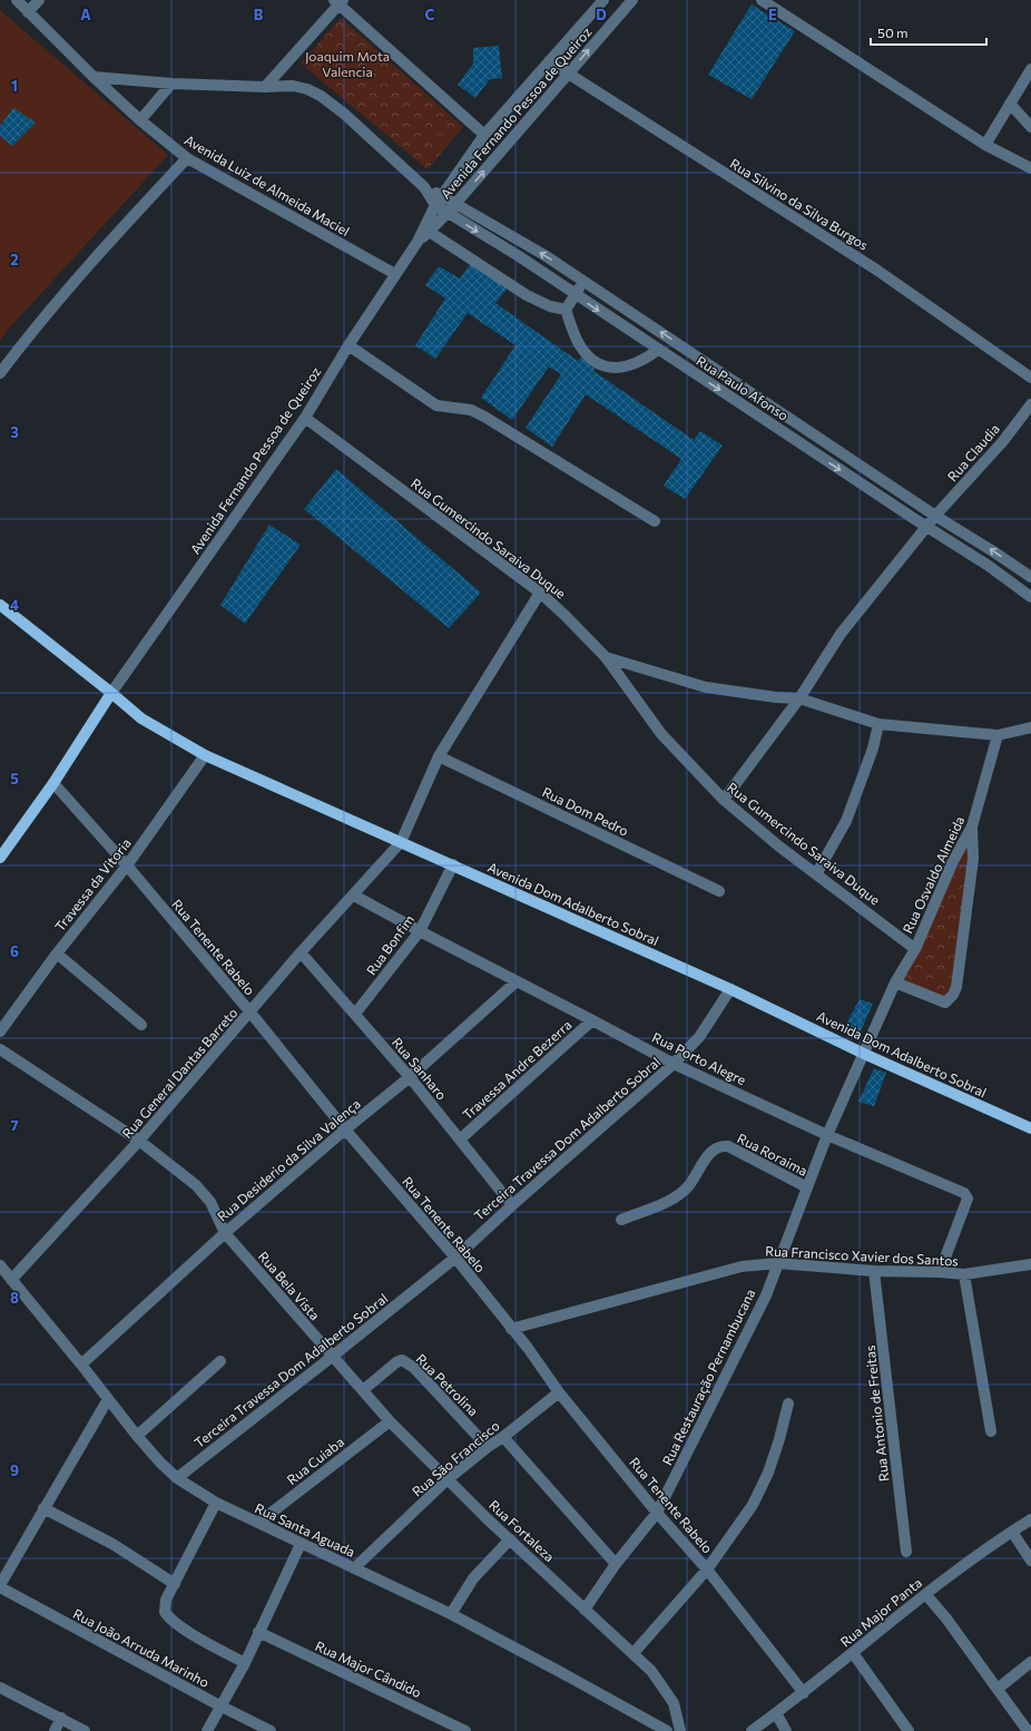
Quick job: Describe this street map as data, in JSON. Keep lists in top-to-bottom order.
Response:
{
  "streets": {
    "main road": ["Avenida Dom Adalberto Sobral"],
    "street": [
      "Avenida Fernando Pessoa de Queiroz",
      "Avenida Luiz de Almeida Maciel",
      "Rua Silvino da Silva Burgos",
      "Rua Paulo Afonso",
      "Rua Claudia",
      "Rua Gumercindo Saraiva Duque",
      "Rua Dom Pedro",
      "Rua Osvaldo Almeida",
      "Travessa da Vitoria",
      "Rua Bonfim",
      "Rua Tenente Rabelo",
      "Rua Porto Alegre",
      "Rua Sanharo",
      "Travessa Andre Bezerra",
      "Rua General Dantas Barreto",
      "Terceira Travessa Dom Adalberto Sobral",
      "Rua Roraima",
      "Rua Desiderio da Silva Valença",
      "Rua Francisco Xavier dos Santos",
      "Rua Bela Vista",
      "Rua Restauração Pernambucana",
      "Rua Petrolina",
      "Rua Antonio de Freitas",
      "Rua São Francisco",
      "Rua Cuiaba",
      "Rua Santa Aguada",
      "Rua Fortaleza",
      "Rua Major Panta",
      "Rua João Arruda Marinho",
      "Rua Major Cândido"
    ]
  },
  "crossings": [
    ["Avenida Fernando Pessoa de Queiroz", "Avenida Luiz de Almeida Maciel"],
    ["Avenida Fernando Pessoa de Queiroz", "Rua Silvino da Silva Burgos"],
    ["Avenida Fernando Pessoa de Queiroz", "Rua Paulo Afonso"],
    ["Avenida Fernando Pessoa de Queiroz", "Rua Gumercindo Saraiva Duque"],
    ["Avenida Fernando Pessoa de Queiroz", "Avenida Dom Adalberto Sobral"],
    ["Rua Paulo Afonso", "Rua Claudia"],
    ["Rua Claudia", "Rua Gumercindo Saraiva Duque"],
    ["Rua Gumercindo Saraiva Duque", "Rua Osvaldo Almeida"],
    ["Rua Gumercindo Saraiva Duque", "Rua General Dantas Barreto"],
    ["Rua Dom Pedro", "Rua General Dantas Barreto"],
    ["Rua Osvaldo Almeida", "Avenida Dom Adalberto Sobral"],
    ["Rua Osvaldo Almeida", "Rua Roraima"],
    ["Travessa da Vitoria", "Avenida Dom Adalberto Sobral"],
    ["Travessa da Vitoria", "Rua Tenente Rabelo"],
    ["Avenida Dom Adalberto Sobral", "Rua Bonfim"],
    ["Avenida Dom Adalberto Sobral", "Rua General Dantas Barreto"],
    ["Avenida Dom Adalberto Sobral", "Terceira Travessa Dom Adalberto Sobral"],
    ["Avenida Dom Adalberto Sobral", "Rua Roraima"],
    ["Rua Bonfim", "Rua Porto Alegre"],
    ["Rua Bonfim", "Rua Sanharo"],
    ["Rua Tenente Rabelo", "Rua General Dantas Barreto"],
    ["Rua Tenente Rabelo", "Terceira Travessa Dom Adalberto Sobral"],
    ["Rua Tenente Rabelo", "Rua Desiderio da Silva Valença"],
    ["Rua Tenente Rabelo", "Rua Francisco Xavier dos Santos"],
    ["Rua Tenente Rabelo", "Rua Restauração Pernambucana"],
    ["Rua Tenente Rabelo", "Rua São Francisco"],
    ["Rua Tenente Rabelo", "Rua Major Panta"],
    ["Rua Porto Alegre", "Travessa Andre Bezerra"],
    ["Rua Porto Alegre", "Rua General Dantas Barreto"],
    ["Rua Porto Alegre", "Terceira Travessa Dom Adalberto Sobral"],
    ["Rua Porto Alegre", "Rua Roraima"],
    ["Rua Porto Alegre", "Rua Desiderio da Silva Valença"],
    ["Rua Porto Alegre", "Rua Francisco Xavier dos Santos"],
    ["Rua Sanharo", "Travessa Andre Bezerra"],
    ["Rua Sanharo", "Rua General Dantas Barreto"],
    ["Rua Sanharo", "Terceira Travessa Dom Adalberto Sobral"],
    ["Rua Sanharo", "Rua Desiderio da Silva Valença"],
    ["Rua General Dantas Barreto", "Rua Bela Vista"],
    ["Rua General Dantas Barreto", "Rua Santa Aguada"],
    ["Terceira Travessa Dom Adalberto Sobral", "Rua Bela Vista"],
    ["Terceira Travessa Dom Adalberto Sobral", "Rua Santa Aguada"],
    ["Terceira Travessa Dom Adalberto Sobral", "Rua Fortaleza"],
    ["Rua Roraima", "Rua Francisco Xavier dos Santos"],
    ["Rua Roraima", "Rua Restauração Pernambucana"],
    ["Rua Desiderio da Silva Valença", "Rua Bela Vista"],
    ["Rua Desiderio da Silva Valença", "Rua Santa Aguada"],
    ["Rua Francisco Xavier dos Santos", "Rua Restauração Pernambucana"],
    ["Rua Francisco Xavier dos Santos", "Rua Antonio de Freitas"],
    ["Rua Bela Vista", "Rua Fortaleza"],
    ["Rua Restauração Pernambucana", "Rua Fortaleza"],
    ["Rua Petrolina", "Rua São Francisco"],
    ["Rua Petrolina", "Rua Fortaleza"],
    ["Rua São Francisco", "Rua Santa Aguada"],
    ["Rua São Francisco", "Rua Fortaleza"],
    ["Rua Cuiaba", "Rua Santa Aguada"],
    ["Rua Cuiaba", "Rua Fortaleza"]
  ],
  "parks": ["Joaquim Mota Valencia"],
  "scale_bar": "50 m",
  "grid": {
    "columns": [
      "A",
      "B",
      "C",
      "D",
      "E"
    ],
    "rows": [
      "1",
      "2",
      "3",
      "4",
      "5",
      "6",
      "7",
      "8",
      "9"
    ]
  }
}
